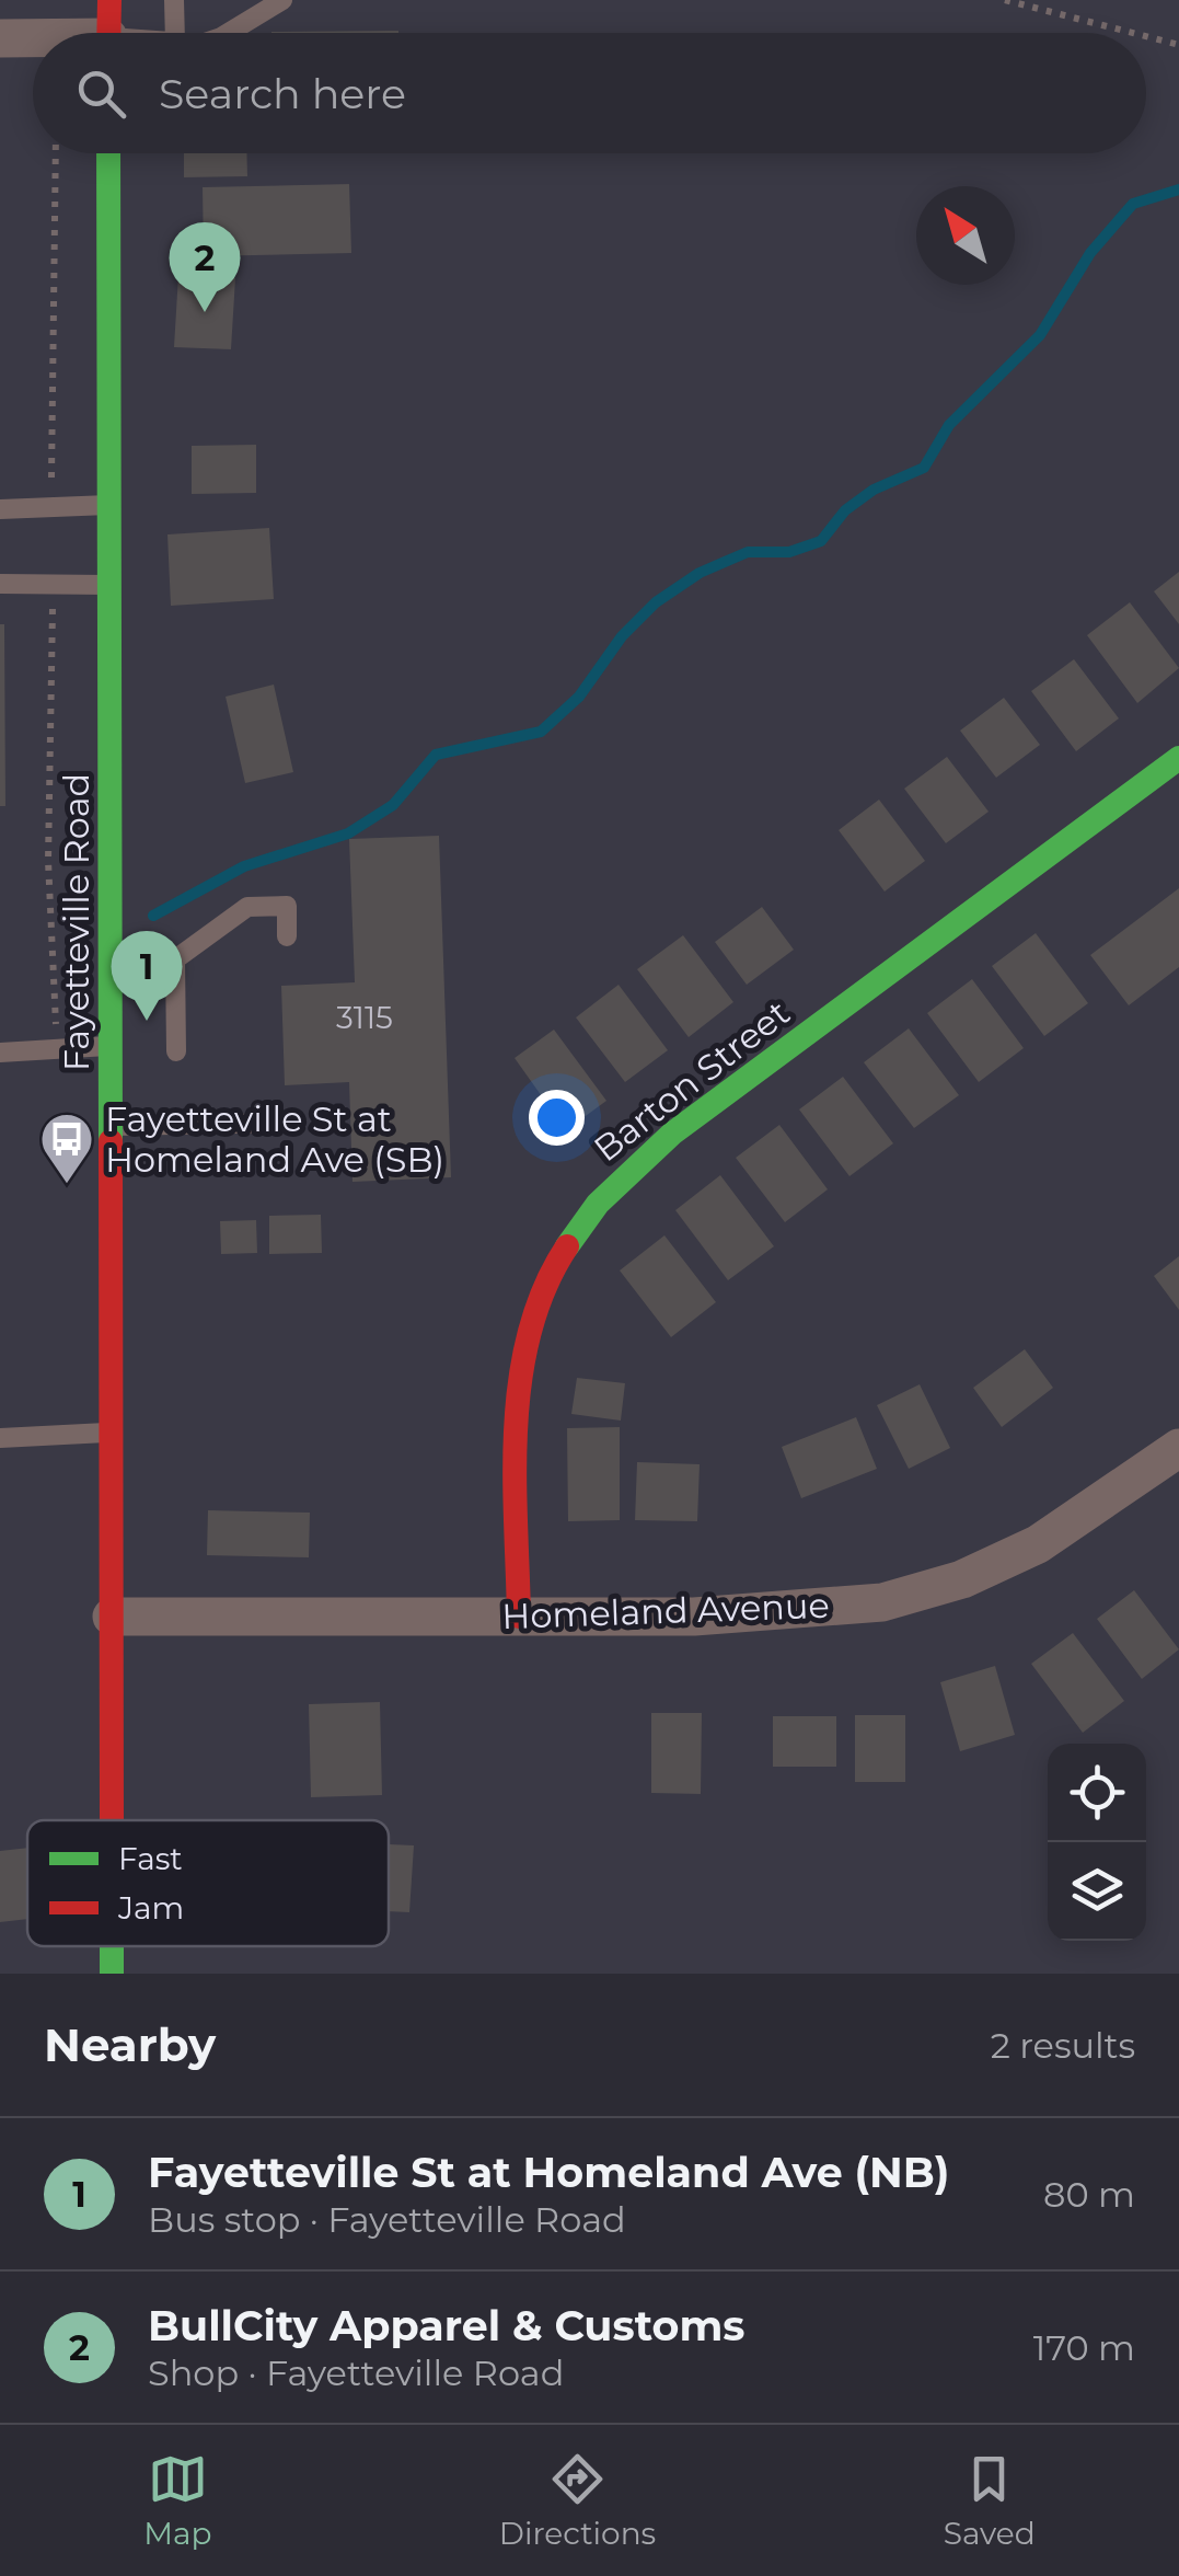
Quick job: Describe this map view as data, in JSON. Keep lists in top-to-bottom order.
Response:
{
  "streets": {
    "main road": ["Fayetteville Road", "Barton Street"],
    "street": ["Homeland Avenue"]
  },
  "crossings": [
    ["Fayetteville Road", "Homeland Avenue"],
    ["Barton Street", "Homeland Avenue"]
  ],
  "places": {
    "bus stop": ["Fayetteville St at Homeland Ave (SB)"]
  },
  "house_numbers": ["3115"],
  "legend": ["Fast", "Jam"],
  "north": "top left",
  "page": {
    "search": "Search here",
    "pins": ["2", "1"],
    "heading": ["Nearby", "2 results"],
    "list": [
      {
        "mark": "1",
        "name": "Fayetteville St at Homeland Ave (NB)",
        "note": "Bus stop · Fayetteville Road",
        "value": "80 m"
      },
      {
        "mark": "2",
        "name": "BullCity Apparel & Customs",
        "note": "Shop · Fayetteville Road",
        "value": "170 m"
      }
    ],
    "nav": ["Map", "Directions", "Saved"]
  }
}
